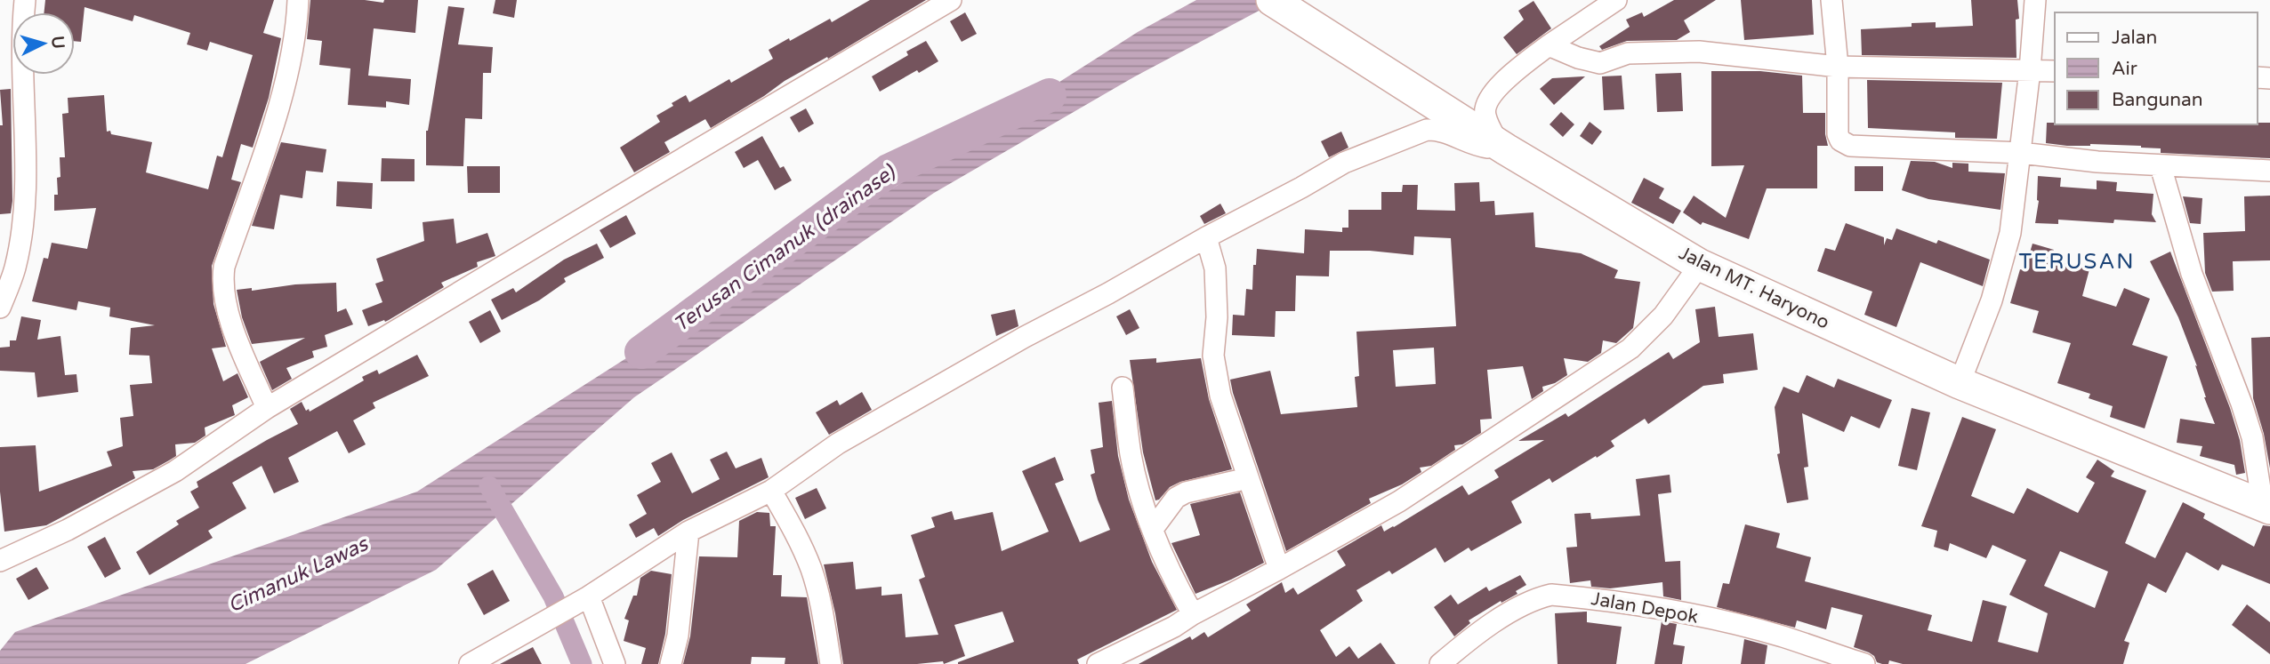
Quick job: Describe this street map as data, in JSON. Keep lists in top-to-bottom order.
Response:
{
  "streets": {
    "main road": ["Jalan MT. Haryono"],
    "street": ["Jalan Depok"]
  },
  "districts": ["TERUSAN"],
  "water": ["Terusan Cimanuk (drainase)", "Cimanuk Lawas"],
  "legend": ["Jalan", "Air", "Bangunan"],
  "north": "right"
}
